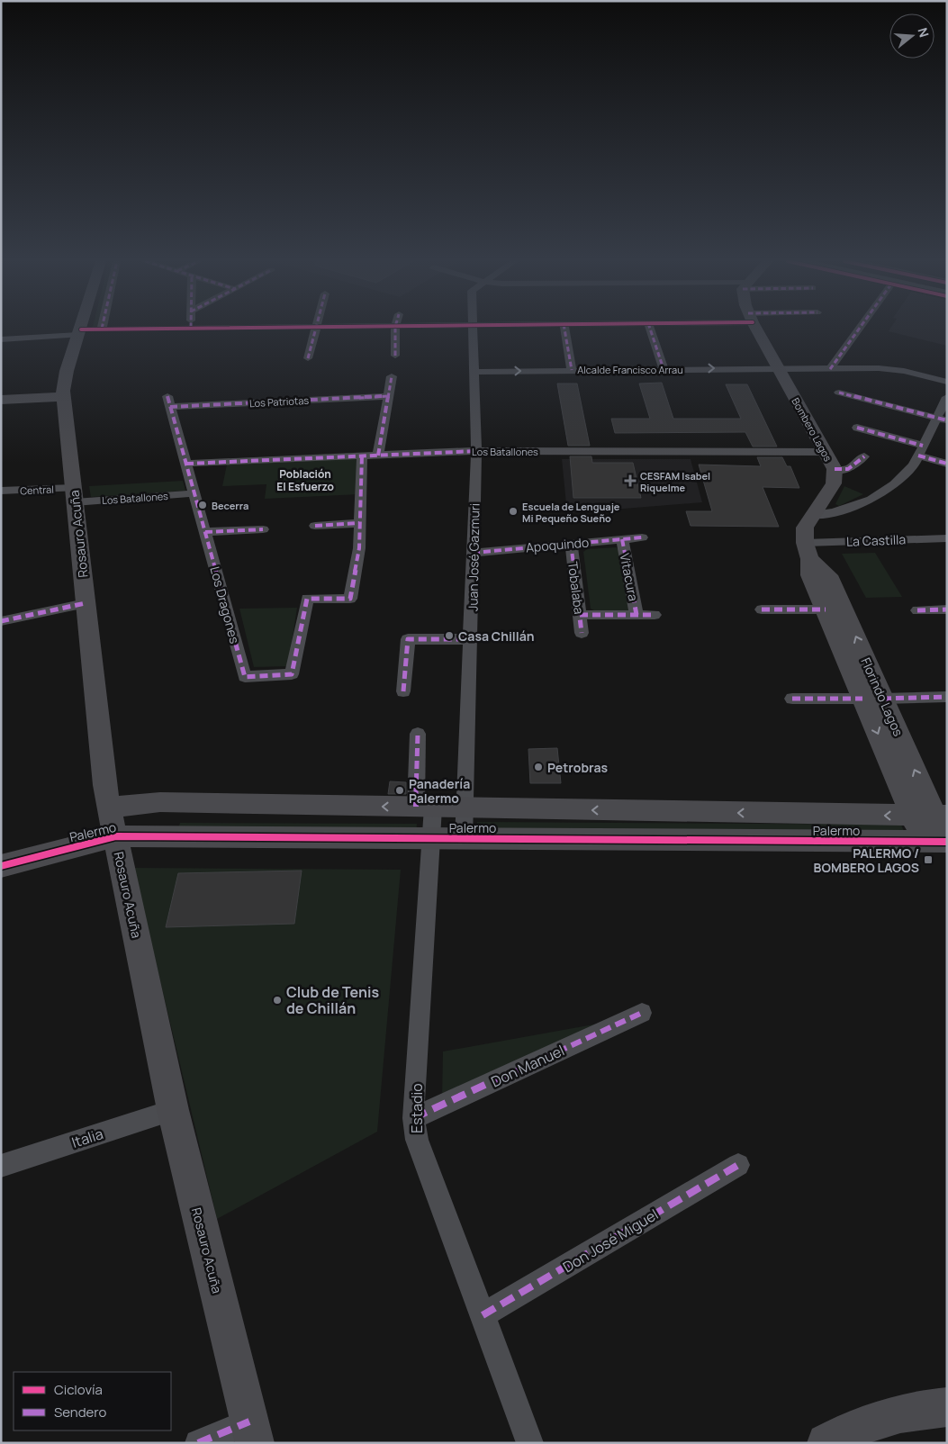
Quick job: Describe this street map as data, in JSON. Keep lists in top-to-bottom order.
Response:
{
  "streets": {
    "street": [
      "Alcalde Francisco Arrau",
      "Los Patriotas",
      "Bombero Lagos",
      "Los Batallones",
      "Central",
      "Rosauro Acuña",
      "La Castilla",
      "Apoquindo",
      "Juan José Gazmuri",
      "Vitacura",
      "Tobalaba",
      "Los Dragones",
      "Florindo Lagos",
      "Palermo",
      "Don Manuel",
      "Estadio",
      "Italia",
      "Don José Miguel"
    ]
  },
  "crossings": [
    ["Alcalde Francisco Arrau", "Bombero Lagos"],
    ["Alcalde Francisco Arrau", "Juan José Gazmuri"],
    ["Los Patriotas", "Los Dragones"],
    ["Bombero Lagos", "Los Batallones"],
    ["Bombero Lagos", "Florindo Lagos"],
    ["Los Batallones", "Central"],
    ["Los Batallones", "Rosauro Acuña"],
    ["Los Batallones", "Juan José Gazmuri"],
    ["Los Batallones", "Los Dragones"],
    ["Central", "Rosauro Acuña"],
    ["Rosauro Acuña", "Palermo"],
    ["Rosauro Acuña", "Italia"],
    ["La Castilla", "Florindo Lagos"],
    ["Apoquindo", "Juan José Gazmuri"],
    ["Apoquindo", "Vitacura"],
    ["Apoquindo", "Tobalaba"],
    ["Juan José Gazmuri", "Palermo"],
    ["Florindo Lagos", "Palermo"],
    ["Palermo", "Estadio"],
    ["Don Manuel", "Estadio"],
    ["Estadio", "Don José Miguel"]
  ],
  "one_way": ["Alcalde Francisco Arrau"],
  "districts": ["Población El Esfuerzo"],
  "places": {
    "health": ["CESFAM Isabel Riquelme"],
    "other": [
      "Becerra",
      "Escuela de Lenguaje Mi Pequeño Sueño",
      "Casa Chillán",
      "Petrobras",
      "Panadería Palermo",
      "Club de Tenis de Chillán"
    ],
    "transit": ["PALERMO / BOMBERO LAGOS"]
  },
  "legend": ["Ciclovía", "Sendero"],
  "north": "right"
}
